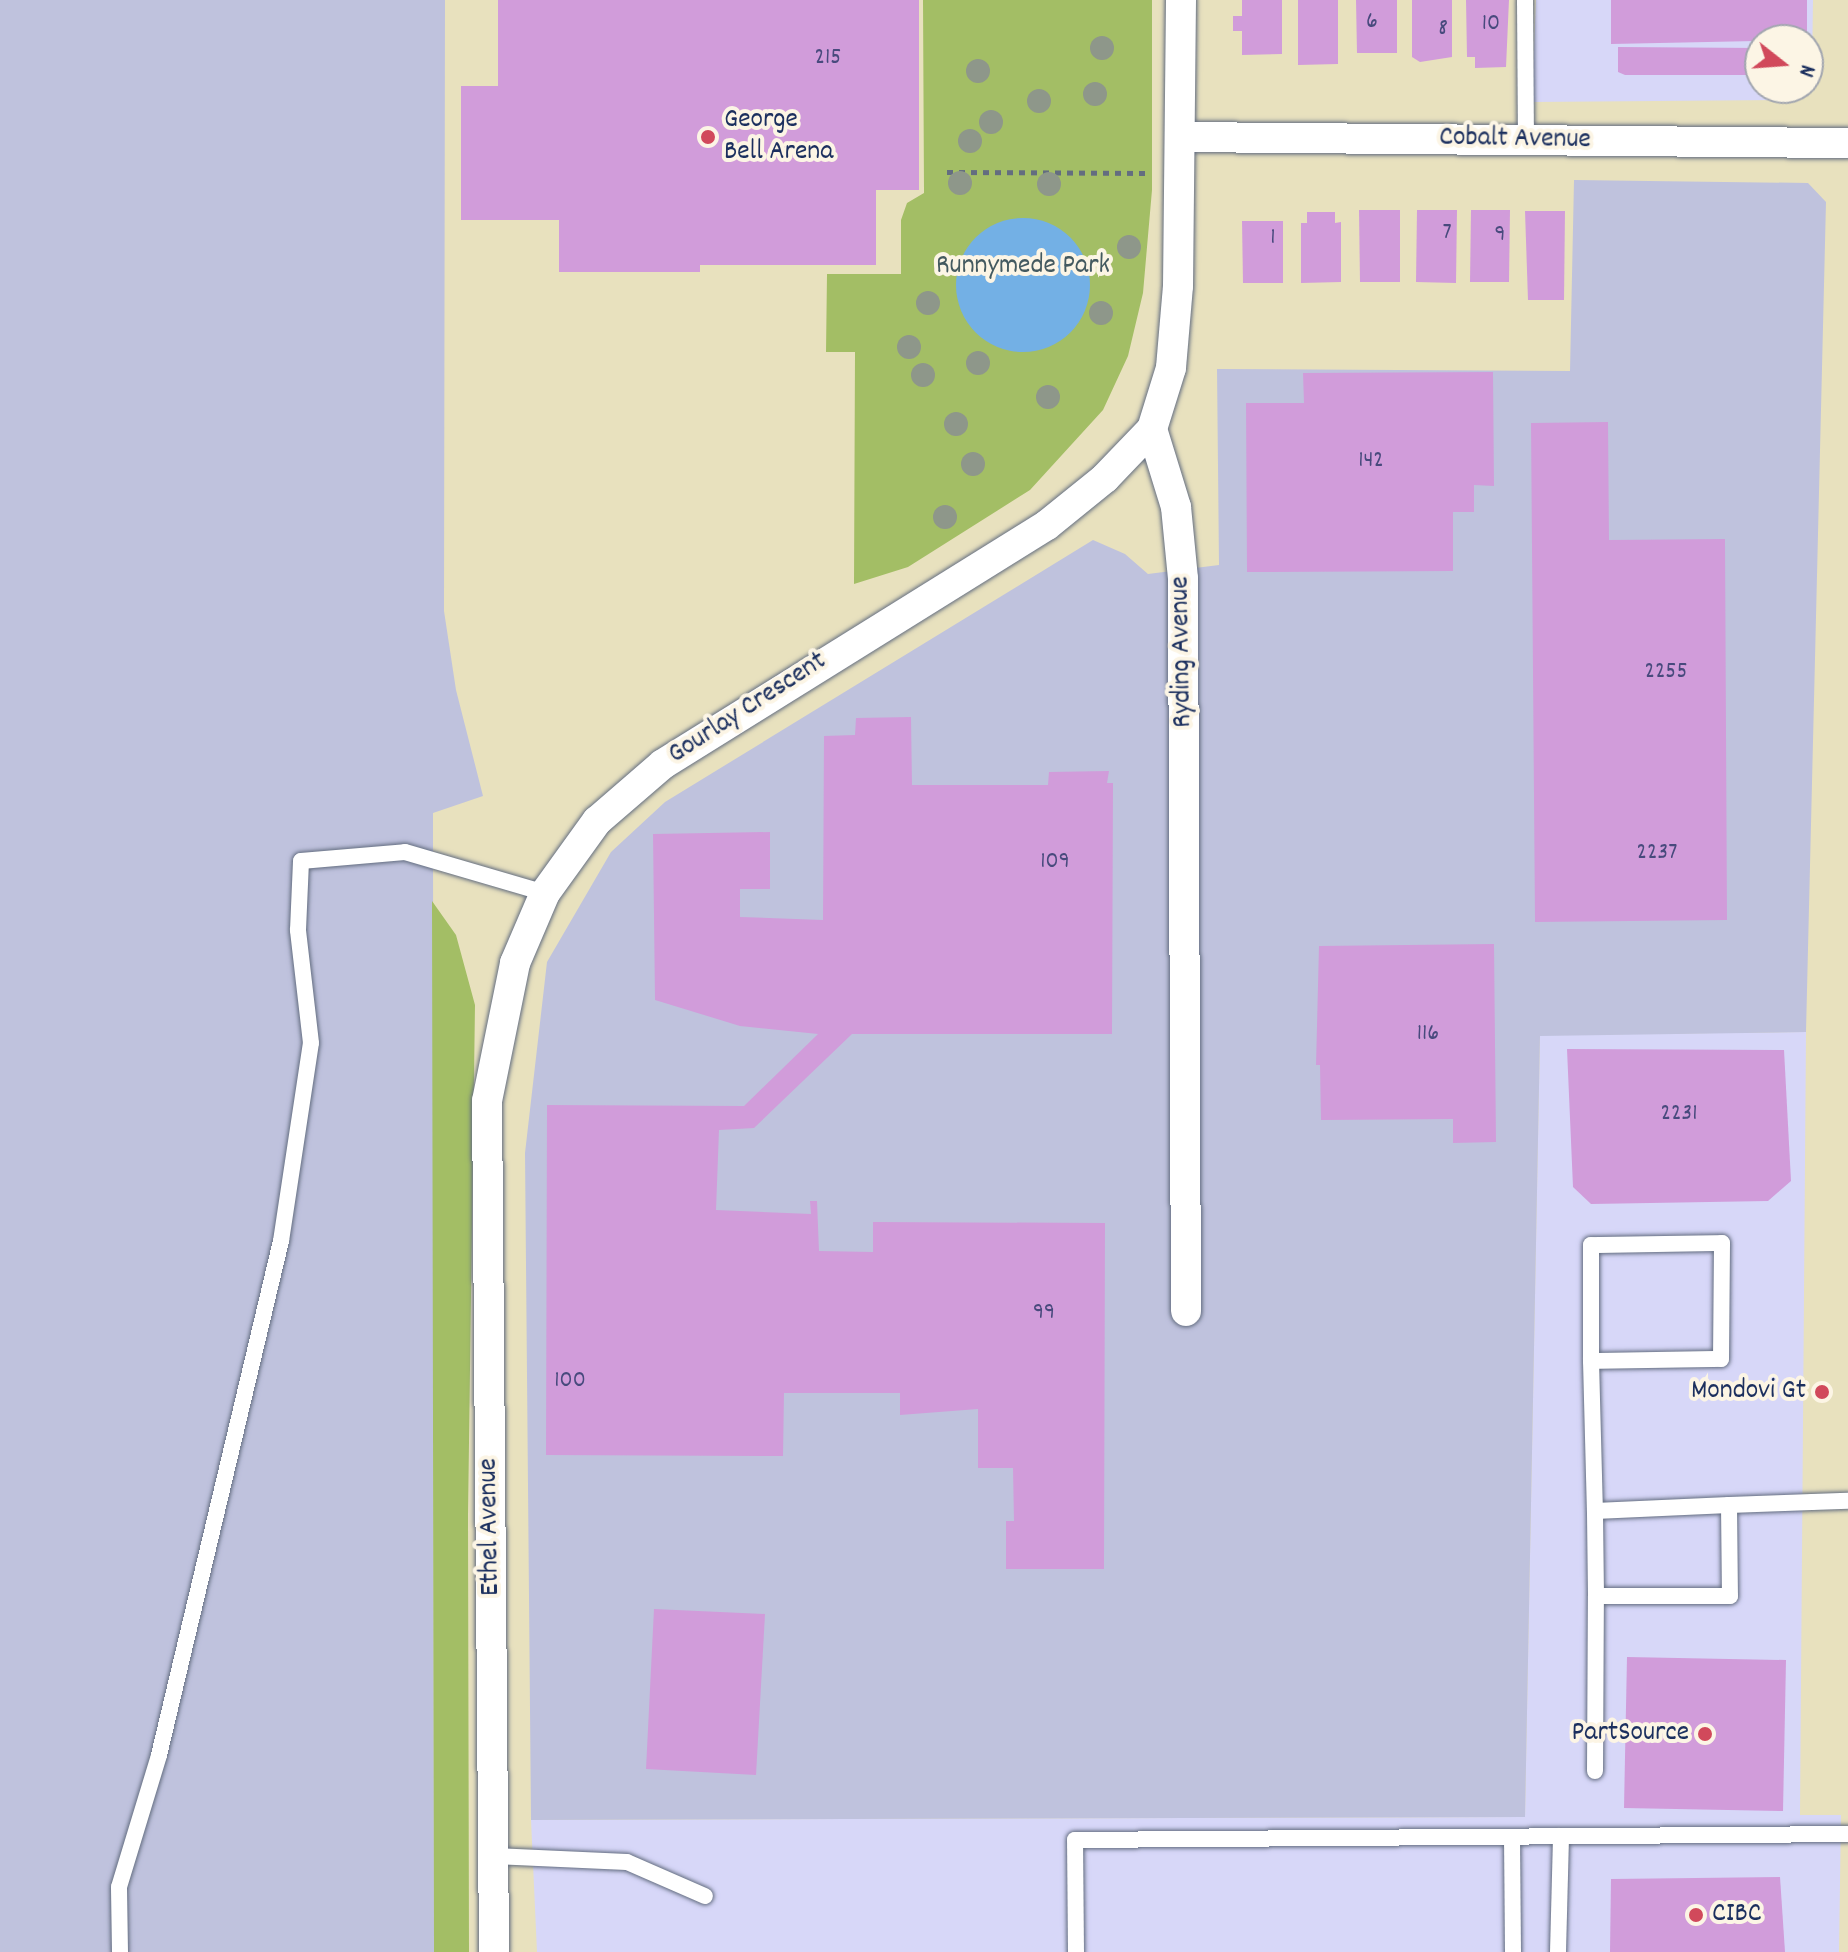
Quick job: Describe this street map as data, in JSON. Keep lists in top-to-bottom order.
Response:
{
  "streets": {
    "street": [
      "Cobalt Avenue",
      "Ryding Avenue",
      "Gourlay Crescent",
      "Ethel Avenue"
    ]
  },
  "crossings": [
    ["Ryding Avenue", "Gourlay Crescent"],
    ["Gourlay Crescent", "Ethel Avenue"]
  ],
  "parks": ["Runnymede Park"],
  "places": [
    "George Bell Arena",
    "Mondovi Gt",
    "PartSource",
    "CIBC"
  ],
  "house_numbers": [
    "6",
    "10",
    "8",
    "215",
    "7",
    "9",
    "1",
    "142",
    "2255",
    "2237",
    "109",
    "116",
    "2231",
    "99",
    "100"
  ],
  "north": "right"
}
